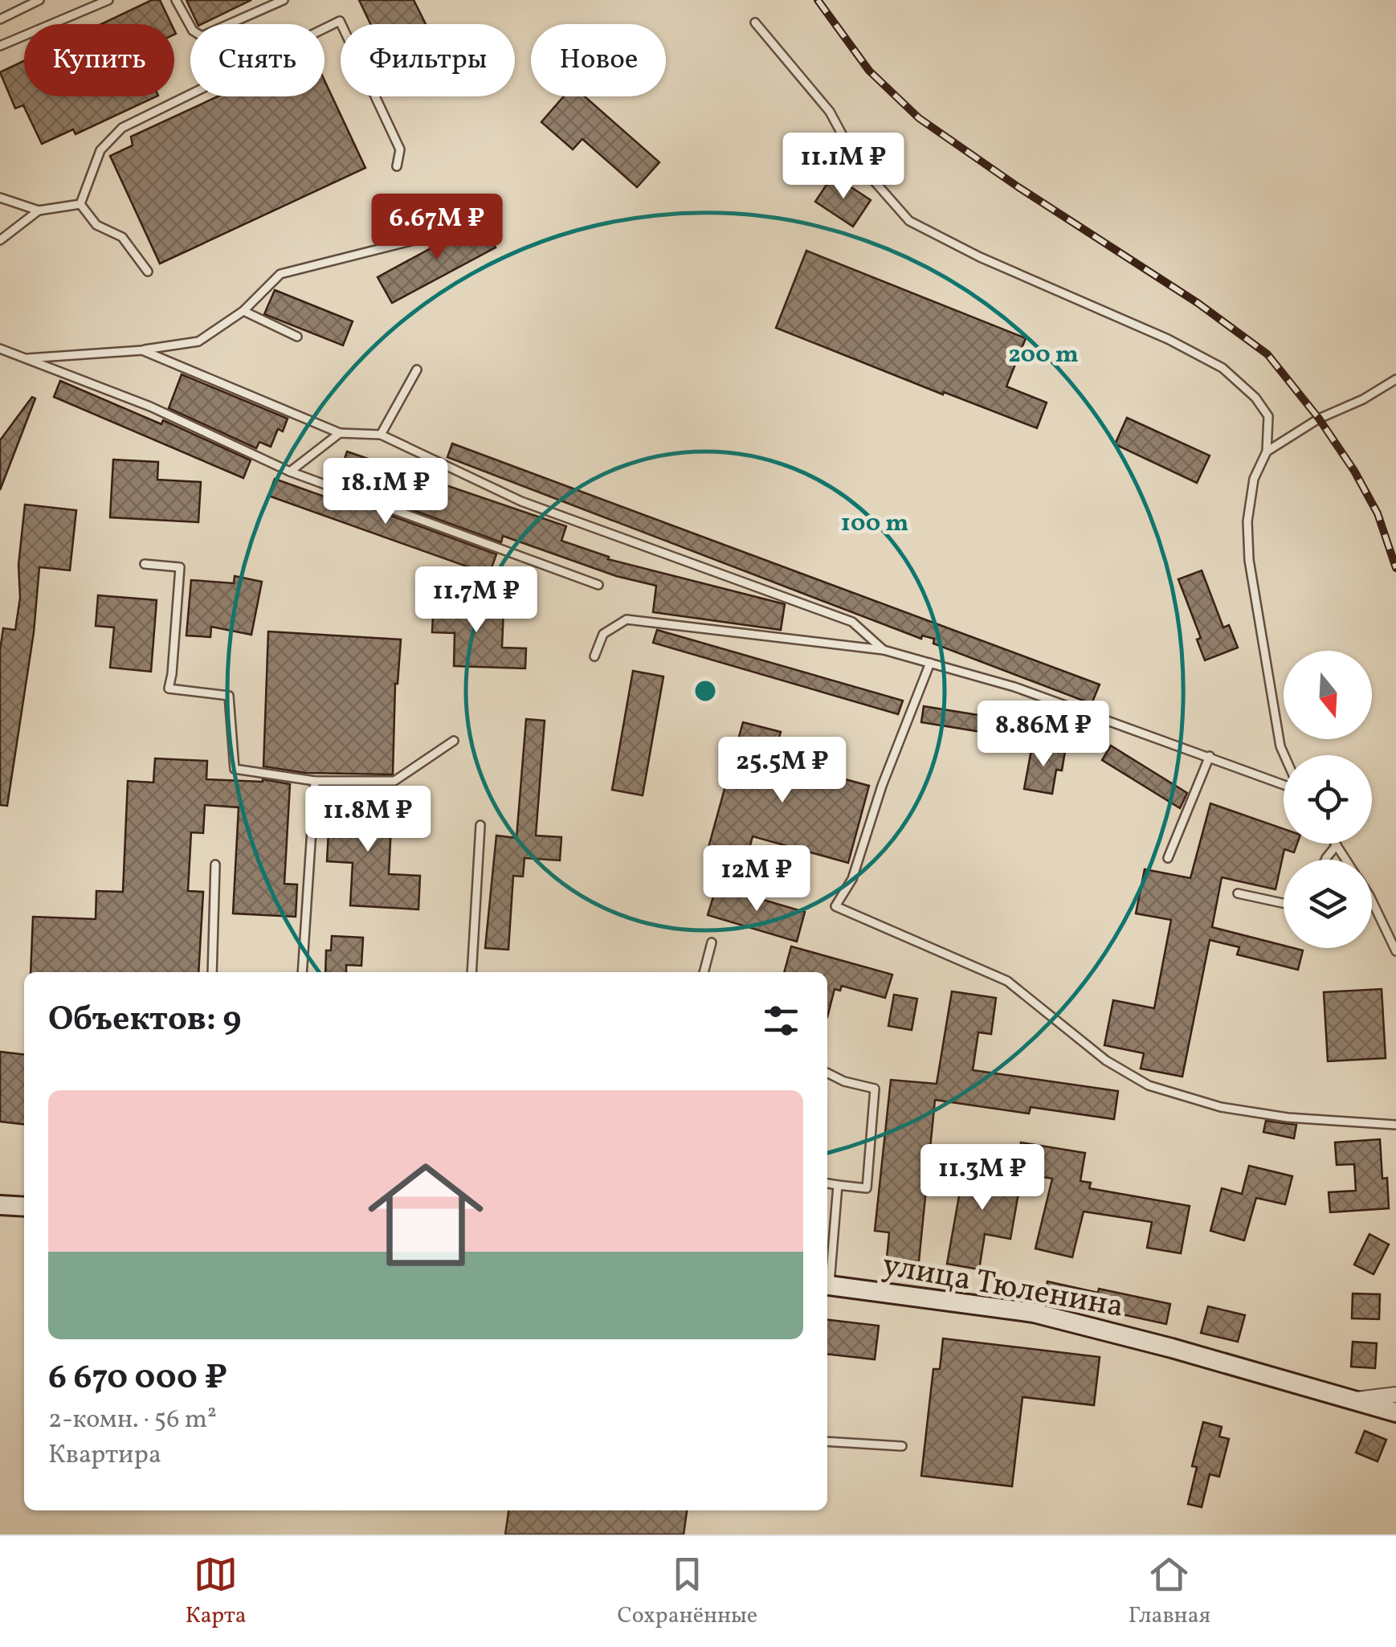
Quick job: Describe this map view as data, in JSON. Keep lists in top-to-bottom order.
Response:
{
  "streets": {
    "main road": ["улица Тюленина"]
  },
  "north": "bottom",
  "page": {
    "chip": [
      "Купить",
      "Снять",
      "Фильтры",
      "Новое"
    ],
    "price": [
      "11.1M ₽",
      "6.67M ₽",
      "18.1M ₽",
      "11.7M ₽",
      "8.86M ₽",
      "25.5M ₽",
      "11.8M ₽",
      "12M ₽",
      "11.3M ₽"
    ],
    "heading": "Объектов: 9",
    "list": [
      {
        "name": "6 670 000 ₽",
        "note": "2-комн. · 56 m² · Квартира"
      }
    ],
    "tabs": ["Карта", "Сохранённые", "Главная"]
  },
  "rings": ["200 m", "100 m"]
}
